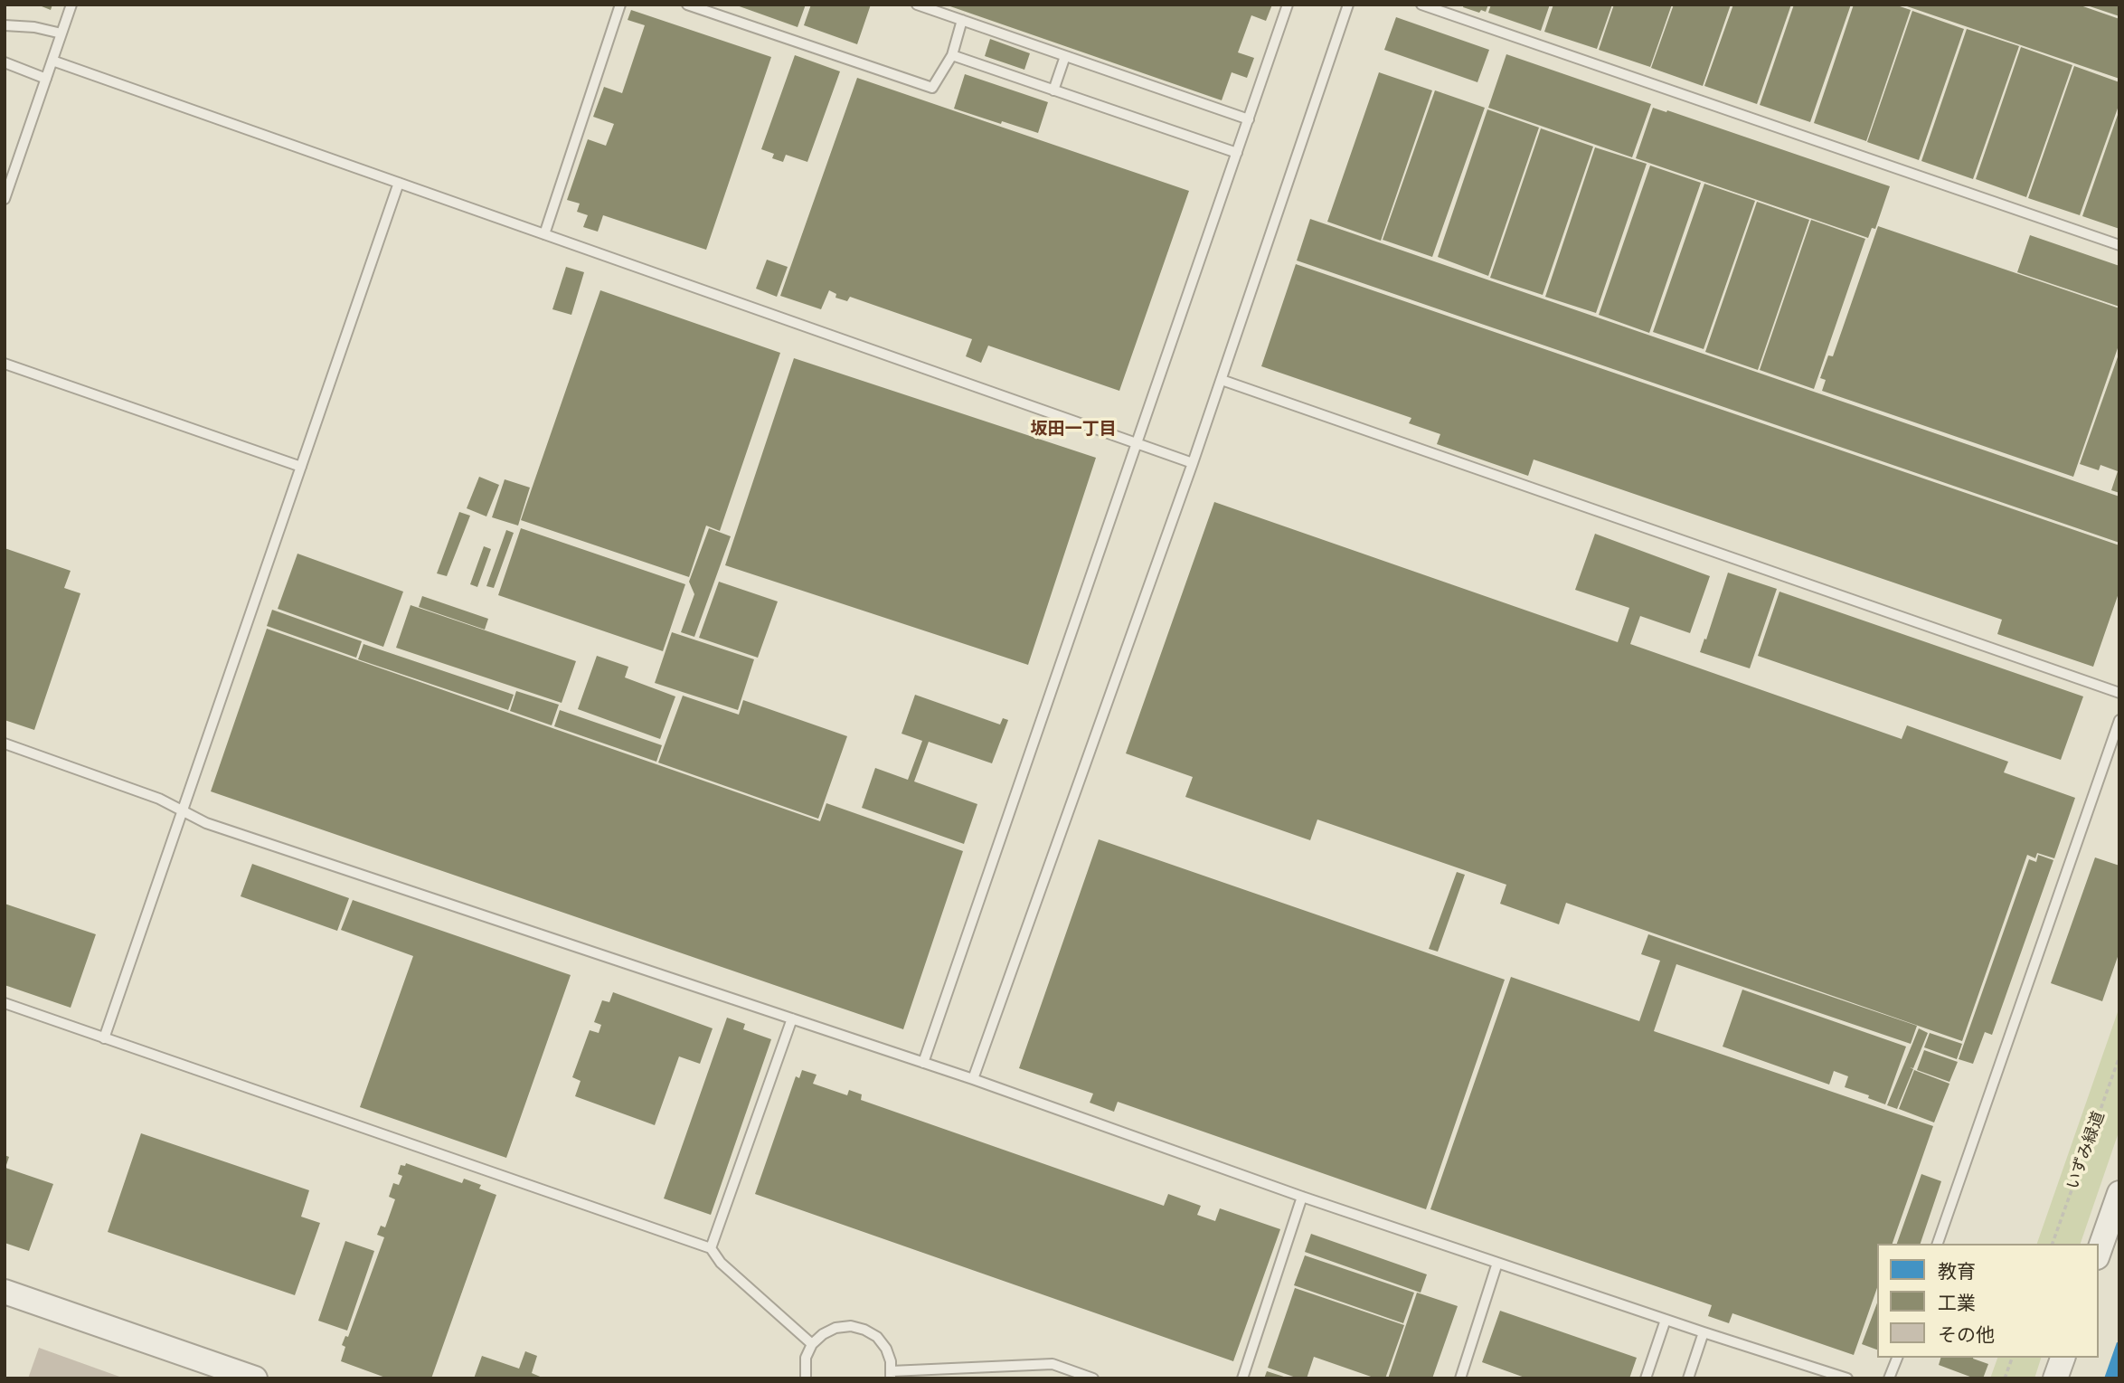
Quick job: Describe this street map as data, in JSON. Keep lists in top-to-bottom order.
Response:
{
  "streets": {
    "path": ["いずみ緑道"]
  },
  "districts": ["坂田一丁目"],
  "legend": ["教育", "工業", "その他"]
}
